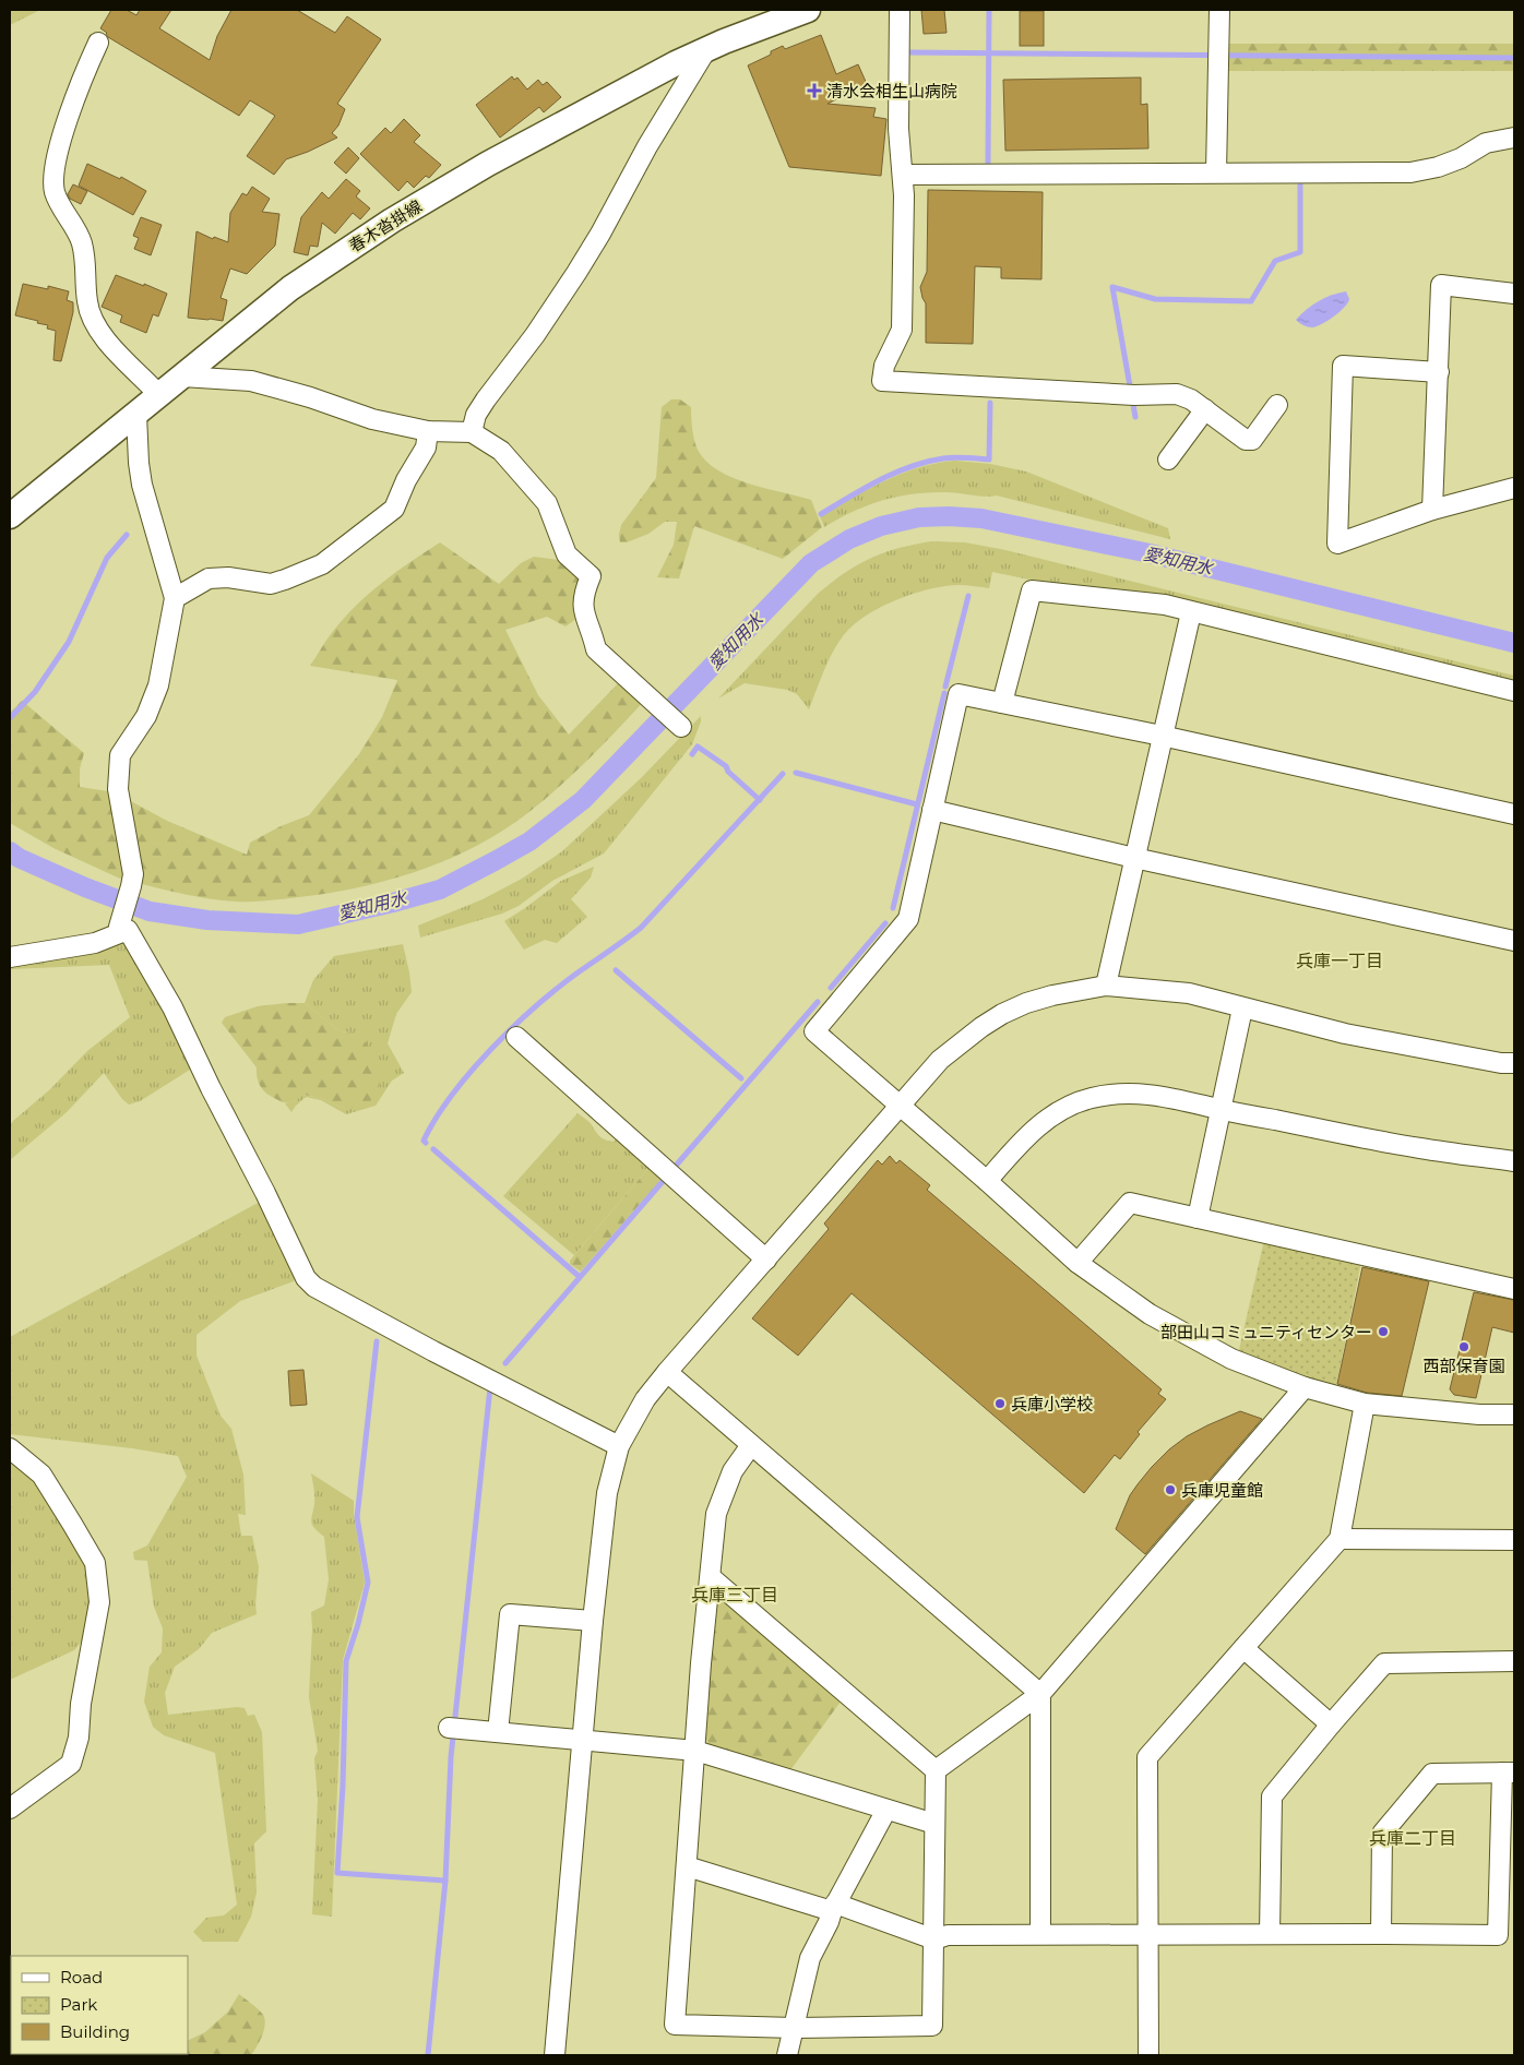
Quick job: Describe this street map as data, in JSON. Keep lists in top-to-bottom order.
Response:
{
  "streets": {
    "main road": ["春木沓掛線"]
  },
  "districts": ["兵庫一丁目", "兵庫三丁目", "兵庫二丁目"],
  "water": ["愛知用水"],
  "places": {
    "health": ["清水会相生山病院"],
    "other": [
      "部田山コミュニティセンター",
      "西部保育園",
      "兵庫小学校",
      "兵庫児童館"
    ]
  },
  "legend": ["Road", "Park", "Building"]
}
